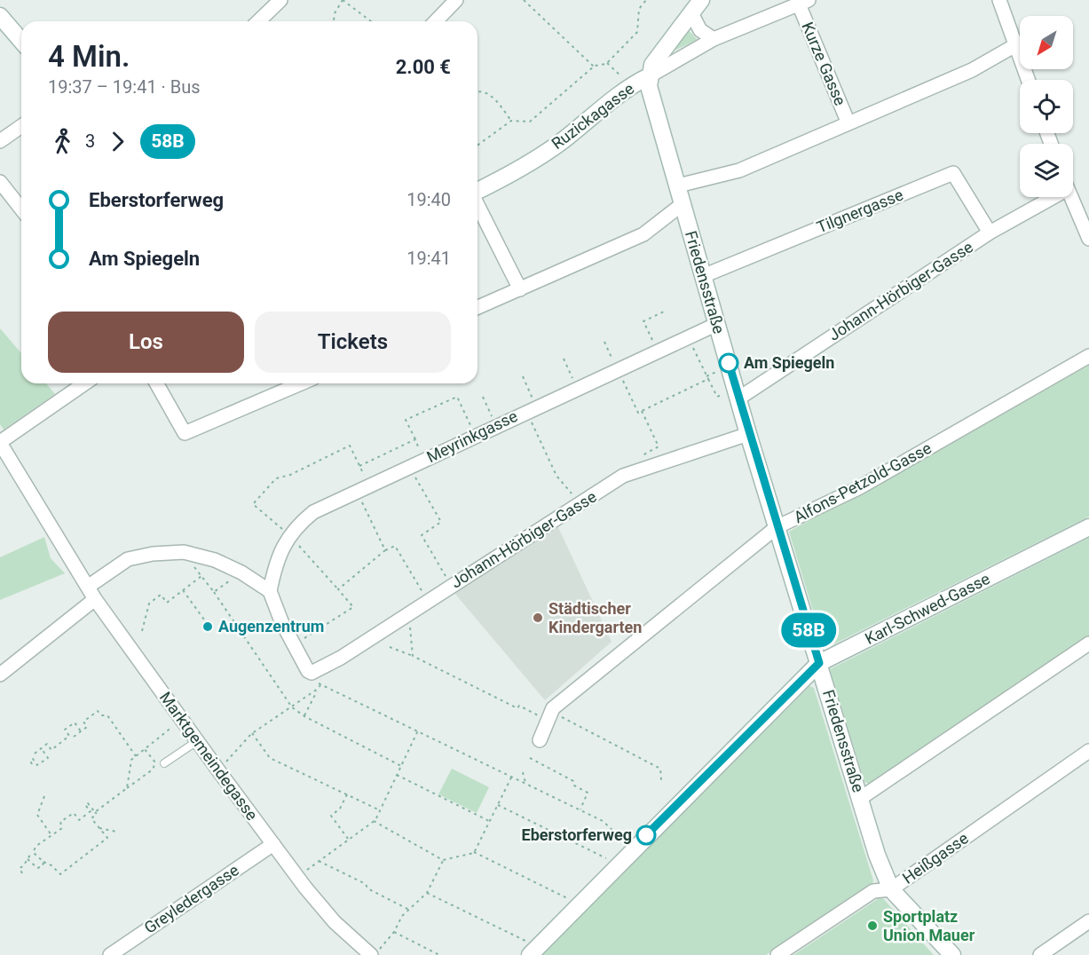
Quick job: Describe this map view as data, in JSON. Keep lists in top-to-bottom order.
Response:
{
  "streets": {
    "street": [
      "Kurze Gasse",
      "Ruzickagasse",
      "Tilgnergasse",
      "Friedensstraße",
      "Johann-Hörbiger-Gasse",
      "Meyrinkgasse",
      "Alfons-Petzold-Gasse",
      "Karl-Schwed-Gasse",
      "Marktgemeindegasse",
      "Heißgasse",
      "Greyledergasse"
    ]
  },
  "crossings": [
    ["Kurze Gasse", "Ruzickagasse"],
    ["Ruzickagasse", "Friedensstraße"],
    ["Tilgnergasse", "Friedensstraße"],
    ["Tilgnergasse", "Johann-Hörbiger-Gasse"],
    ["Friedensstraße", "Johann-Hörbiger-Gasse"],
    ["Friedensstraße", "Meyrinkgasse"],
    ["Friedensstraße", "Alfons-Petzold-Gasse"],
    ["Friedensstraße", "Karl-Schwed-Gasse"],
    ["Friedensstraße", "Heißgasse"],
    ["Marktgemeindegasse", "Greyledergasse"]
  ],
  "places": [
    "Am Spiegeln",
    "Städtischer Kindergarten",
    "Augenzentrum",
    "Eberstorferweg",
    "Sportplatz Union Mauer"
  ],
  "lines": ["bus line 58B"],
  "north": "bottom left",
  "page": {
    "on_map": "58B",
    "heading": ["4 Min.", "19:37 – 19:41 · Bus", "2.00 €"],
    "legs": ["3", "58B"],
    "list": [
      {
        "name": "Eberstorferweg",
        "value": "19:40"
      },
      {
        "name": "Am Spiegeln",
        "value": "19:41"
      }
    ],
    "buttons": ["Los", "Tickets"]
  }
}
